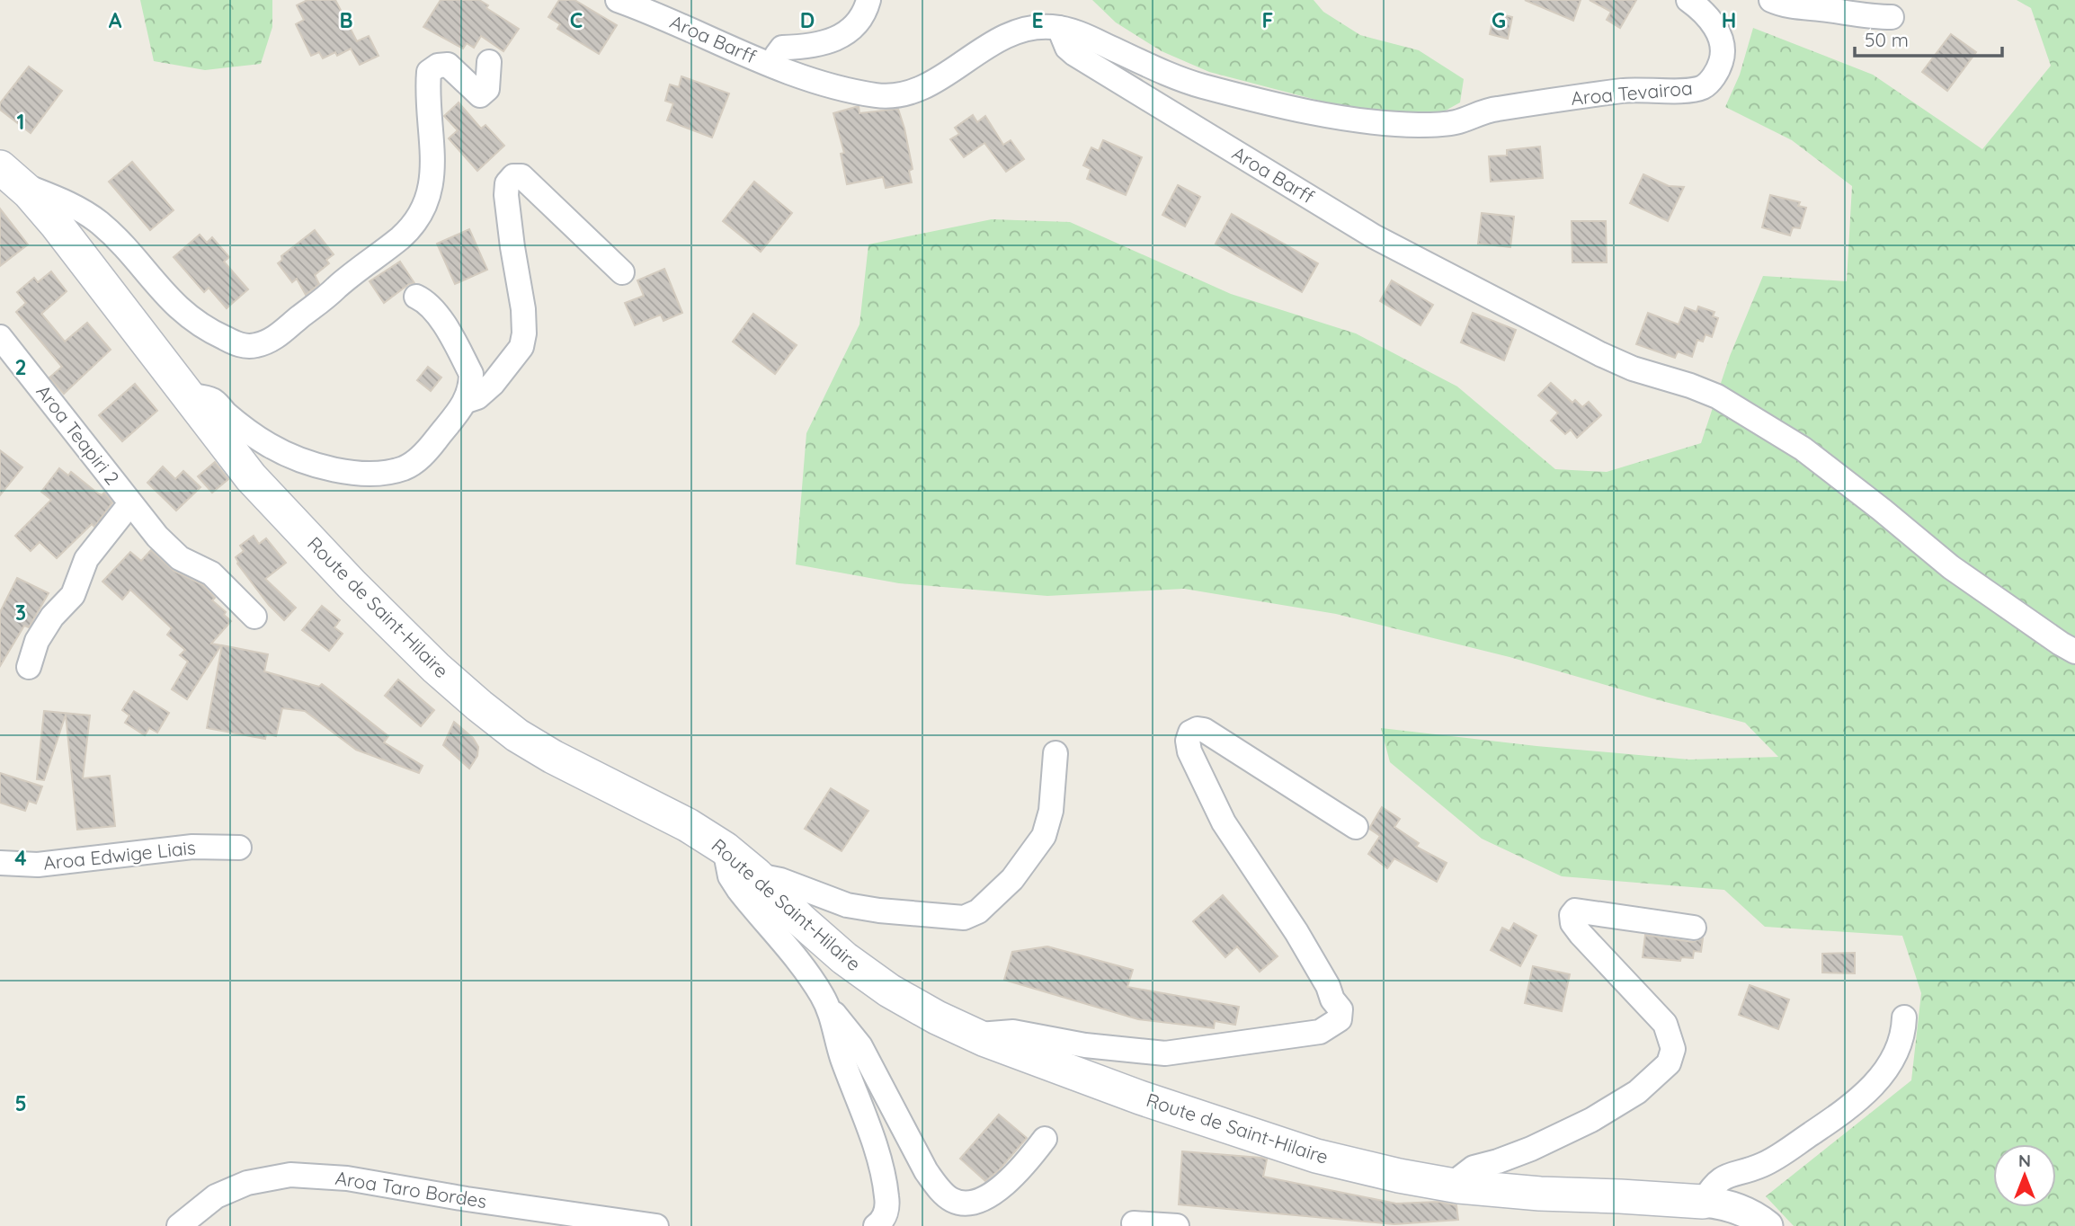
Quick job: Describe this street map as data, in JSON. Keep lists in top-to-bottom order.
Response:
{
  "streets": {
    "main road": ["Route de Saint-Hilaire"],
    "street": [
      "Aroa Barff",
      "Aroa Tevairoa",
      "Aroa Teapiri 2",
      "Aroa Edwige Liais",
      "Aroa Taro Bordes"
    ]
  },
  "crossings": [
    ["Aroa Barff", "Aroa Tevairoa"]
  ],
  "scale_bar": "50 m",
  "north": "top",
  "grid": {
    "columns": [
      "A",
      "B",
      "C",
      "D",
      "E",
      "F",
      "G",
      "H"
    ],
    "rows": [
      "1",
      "2",
      "3",
      "4",
      "5"
    ]
  }
}
